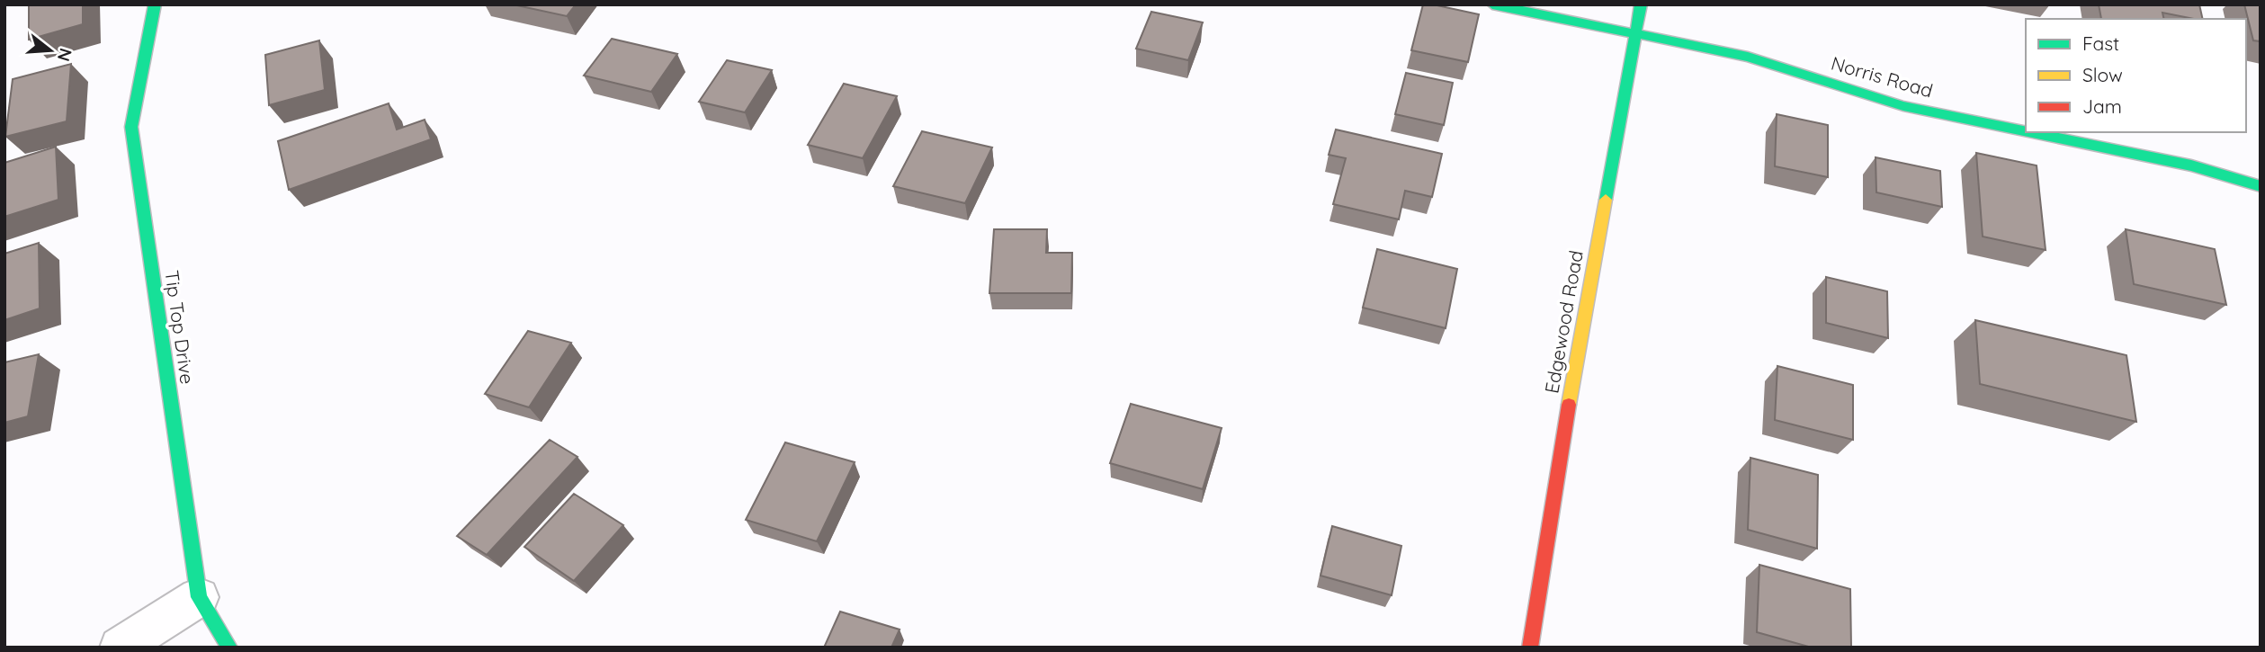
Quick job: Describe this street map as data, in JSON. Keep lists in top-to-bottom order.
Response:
{
  "streets": {
    "street": ["Norris Road", "Edgewood Road", "Tip Top Drive"]
  },
  "crossings": [
    ["Norris Road", "Edgewood Road"]
  ],
  "legend": ["Fast", "Slow", "Jam"],
  "north": "right"
}
